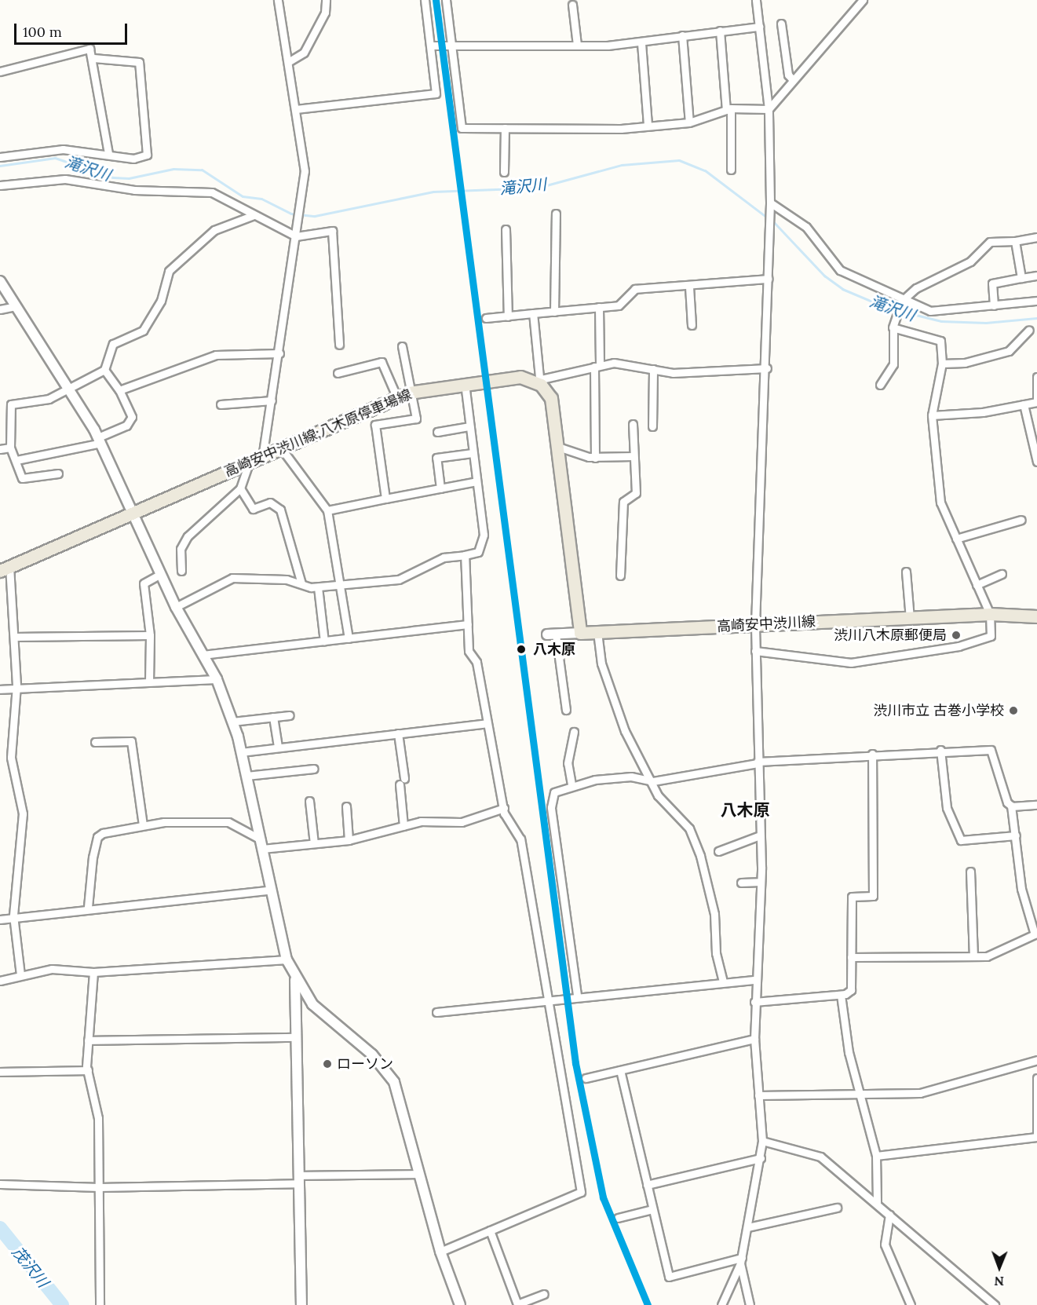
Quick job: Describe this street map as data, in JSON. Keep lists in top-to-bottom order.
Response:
{
  "streets": {
    "main road": ["高崎安中渋川線;八木原停車場線", "高崎安中渋川線"]
  },
  "districts": ["八木原"],
  "water": ["滝沢川", "茂沢川"],
  "places": [
    "渋川八木原郵便局",
    "八木原",
    "渋川市立 古巻小学校",
    "ローソン"
  ],
  "scale_bar": "100 m",
  "north": "bottom"
}
